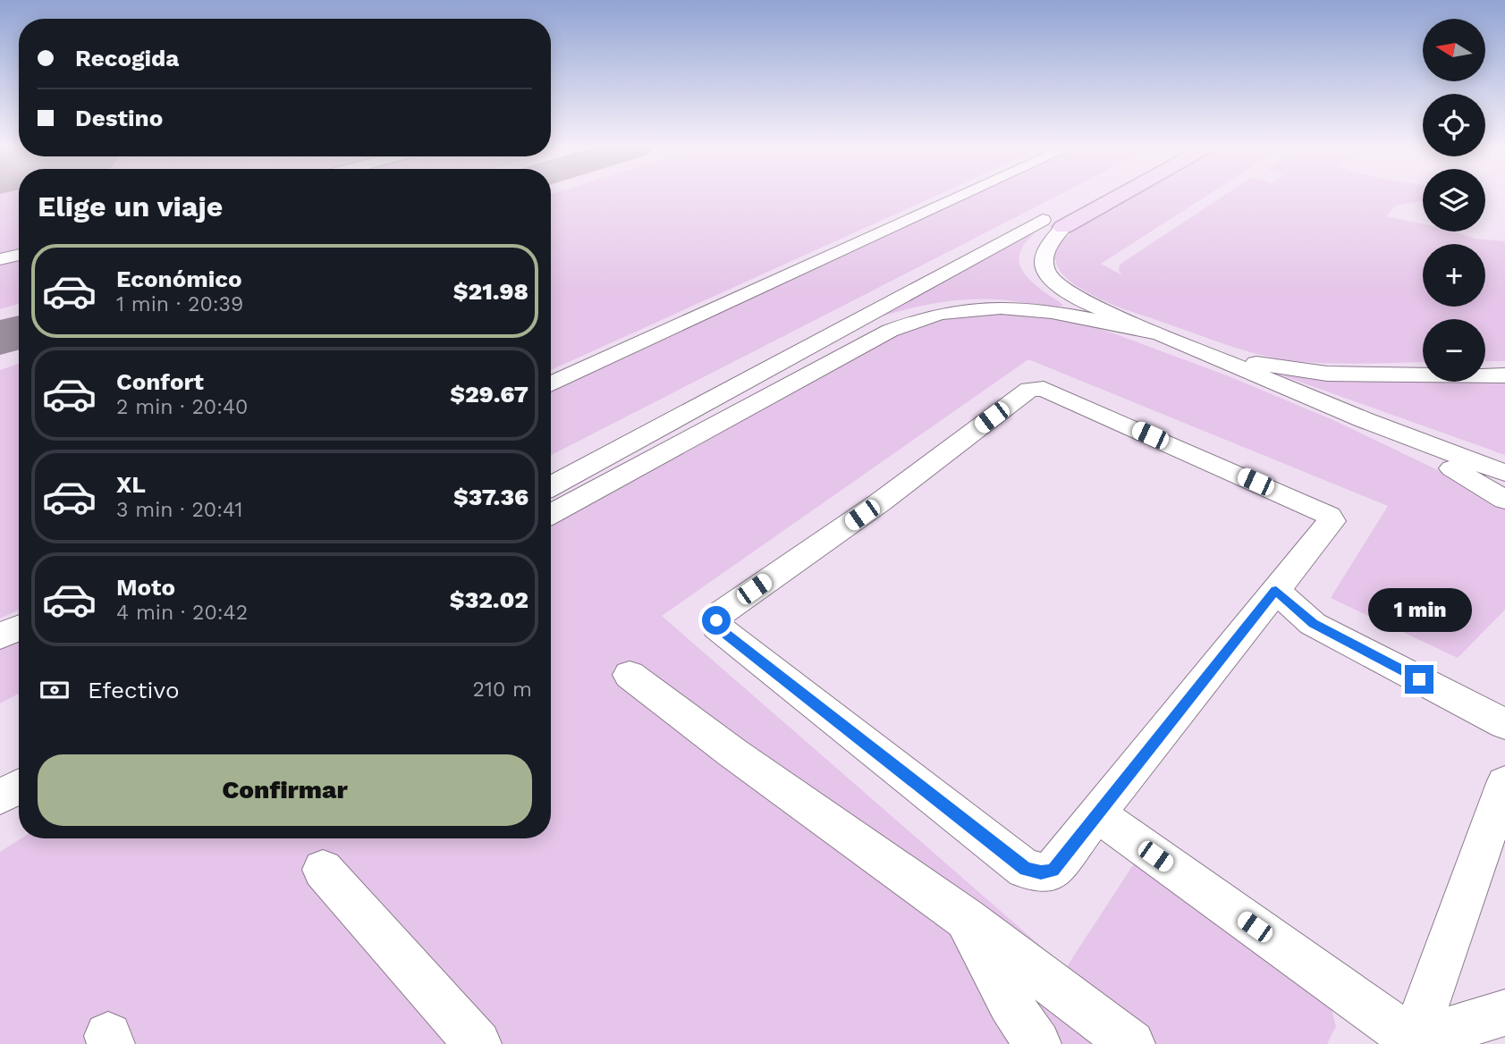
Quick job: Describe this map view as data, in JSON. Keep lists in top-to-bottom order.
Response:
{
  "north": "left",
  "page": {
    "map_buttons": ["+", "−"],
    "banner": ["Recogida", "Destino"],
    "heading": "Elige un viaje",
    "list": [
      {
        "name": "Económico",
        "note": "1 min · 20:39",
        "value": "$21.98"
      },
      {
        "name": "Confort",
        "note": "2 min · 20:40",
        "value": "$29.67"
      },
      {
        "name": "XL",
        "note": "3 min · 20:41",
        "value": "$37.36"
      },
      {
        "name": "Moto",
        "note": "4 min · 20:42",
        "value": "$32.02"
      }
    ],
    "bubble": "1 min",
    "pay": ["Efectivo", "210 m"],
    "buttons": "Confirmar"
  }
}
